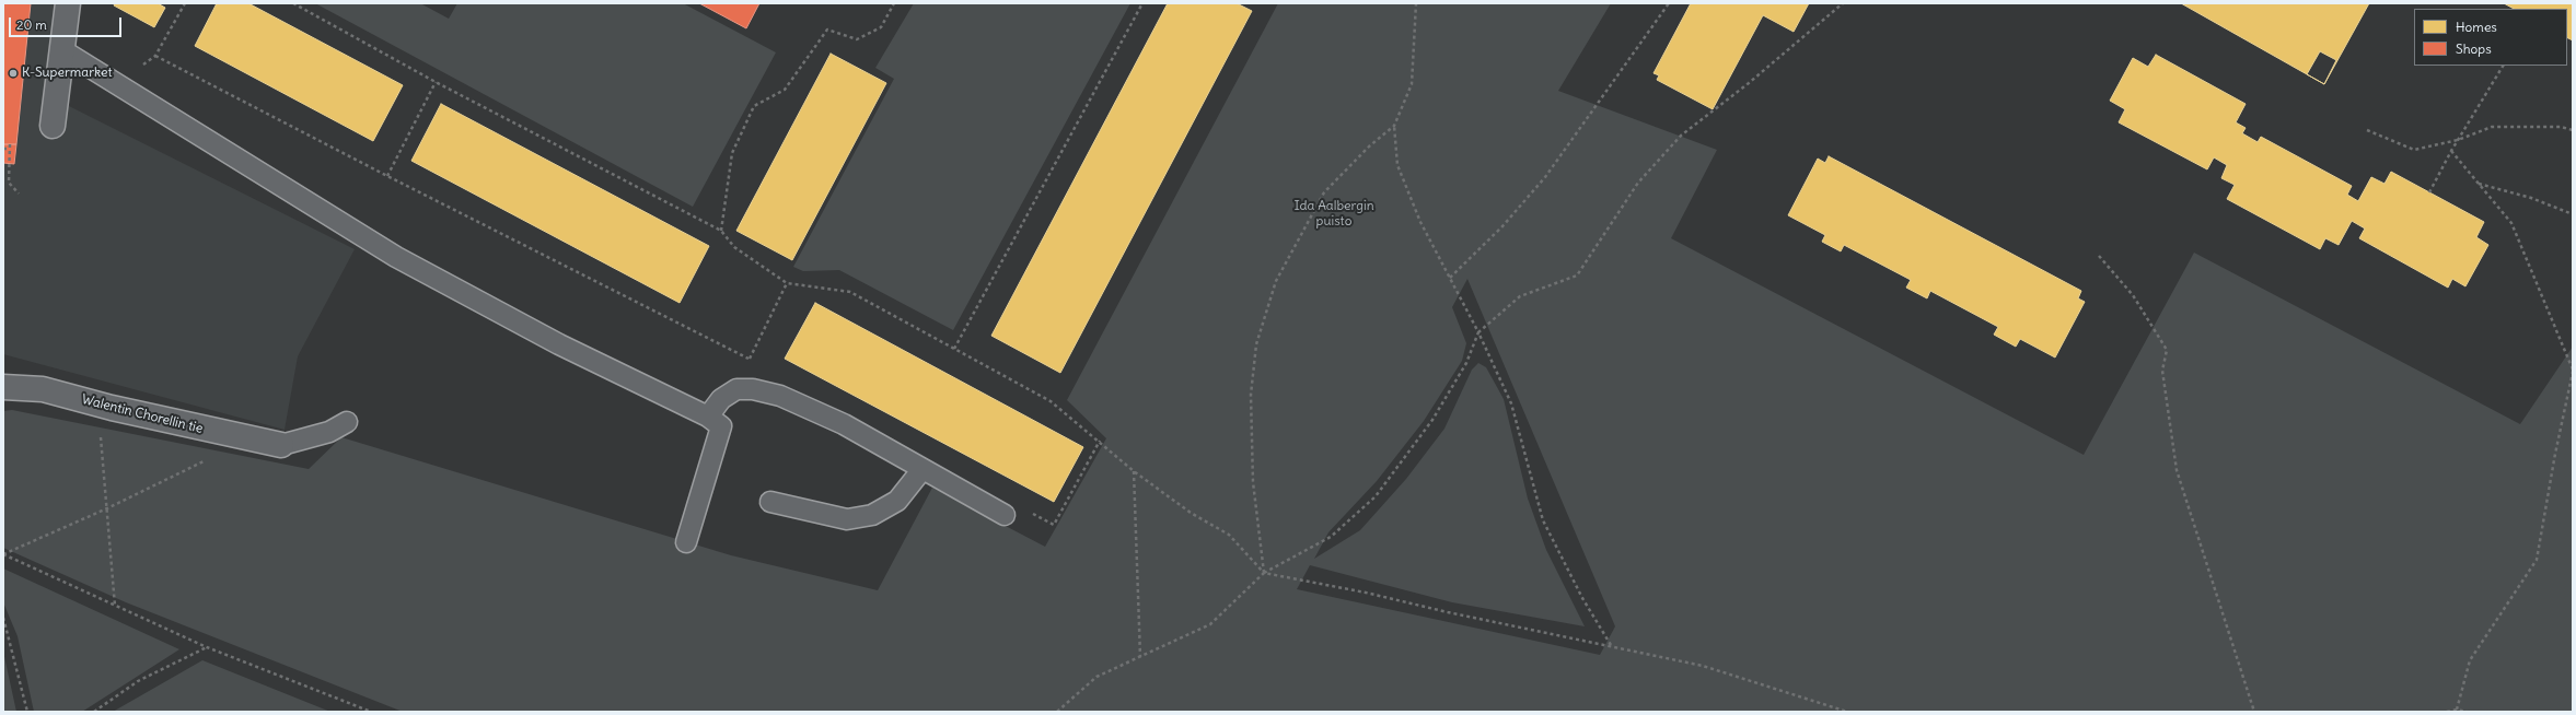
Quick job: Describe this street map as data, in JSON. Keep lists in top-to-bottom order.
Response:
{
  "streets": {
    "street": ["Walentin Chorellin tie"]
  },
  "parks": ["Ida Aalbergin puisto"],
  "places": ["K-Supermarket"],
  "legend": ["Homes", "Shops"],
  "scale_bar": "20 m"
}
